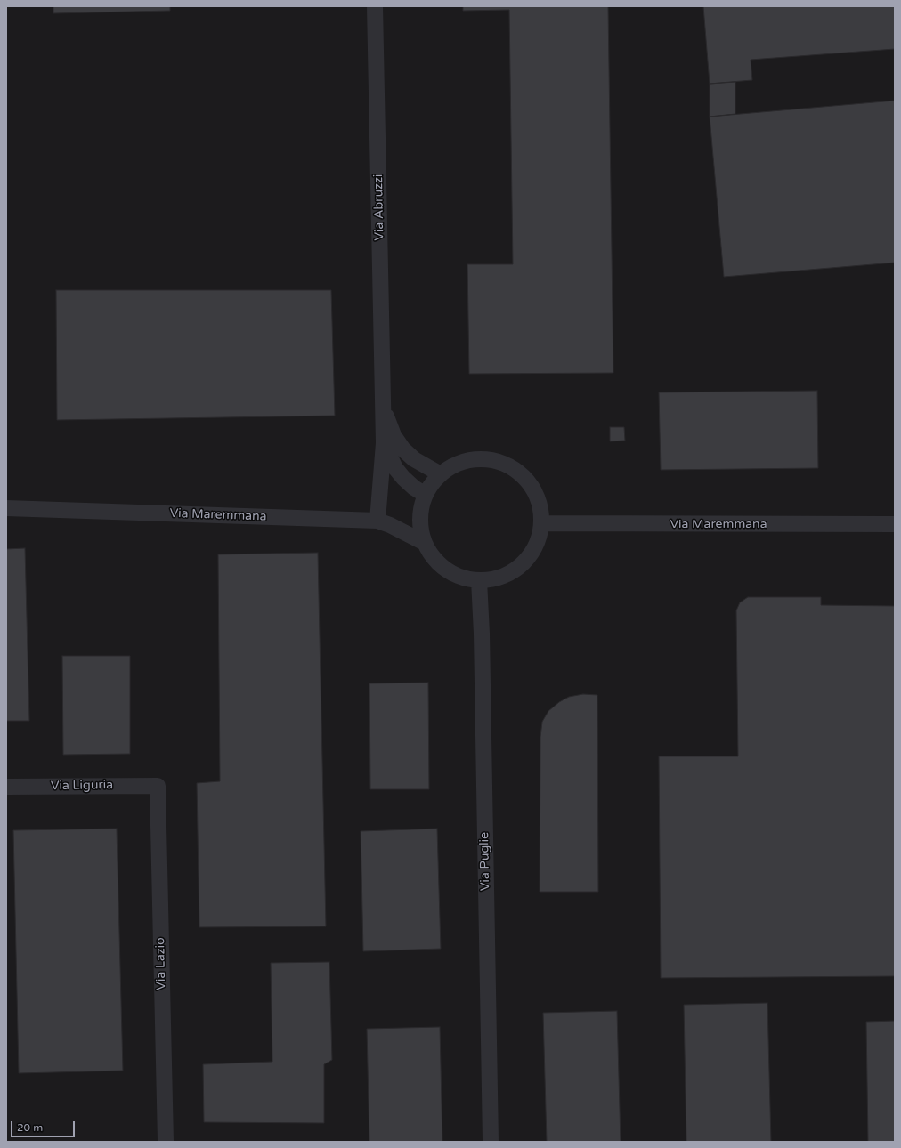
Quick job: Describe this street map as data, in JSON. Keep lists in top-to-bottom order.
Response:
{
  "streets": {
    "street": [
      "Via Abruzzi",
      "Via Maremmana",
      "Via Liguria",
      "Via Puglie",
      "Via Lazio"
    ]
  },
  "crossings": [
    ["Via Abruzzi", "Via Maremmana"],
    ["Via Abruzzi", "Via Puglie"],
    ["Via Maremmana", "Via Puglie"],
    ["Via Liguria", "Via Lazio"]
  ],
  "scale_bar": "20 m"
}
